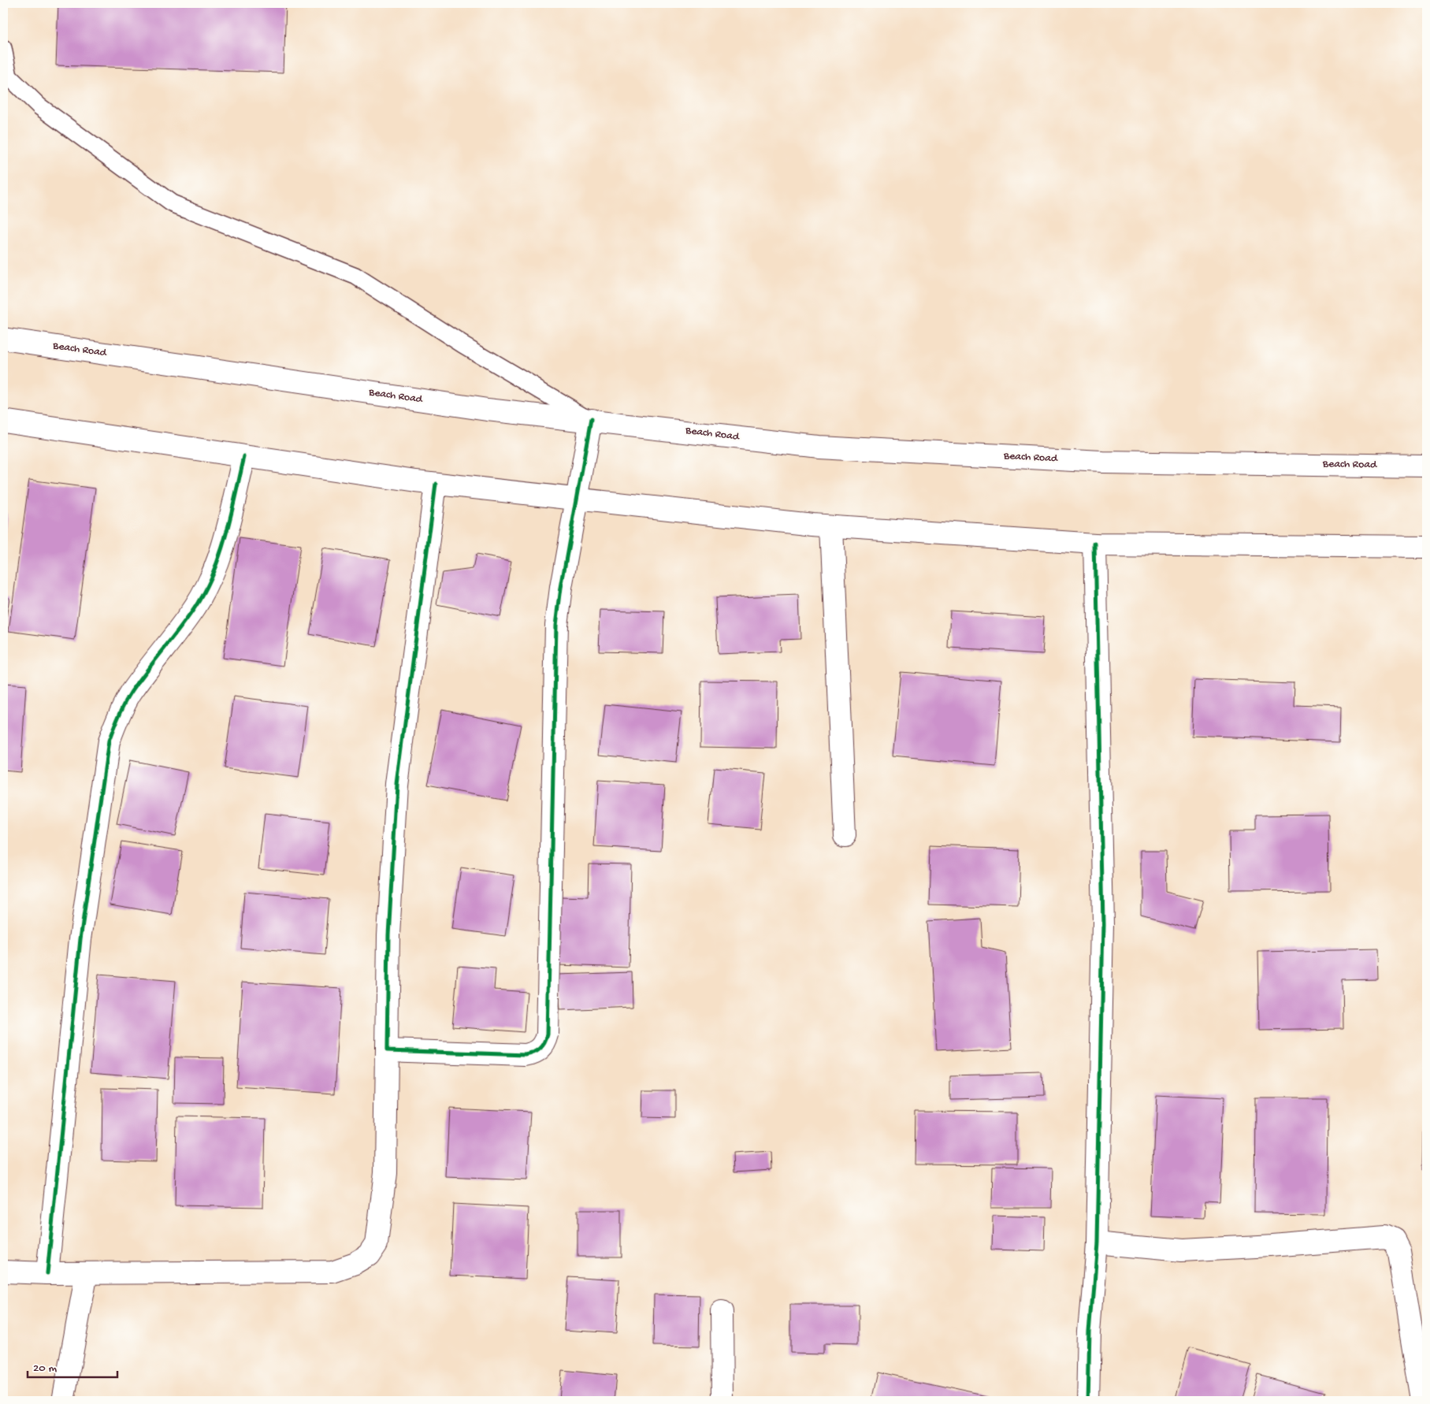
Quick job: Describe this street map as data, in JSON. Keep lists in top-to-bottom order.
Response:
{
  "streets": {
    "main road": ["Beach Road"]
  },
  "scale_bar": "20 m"
}
